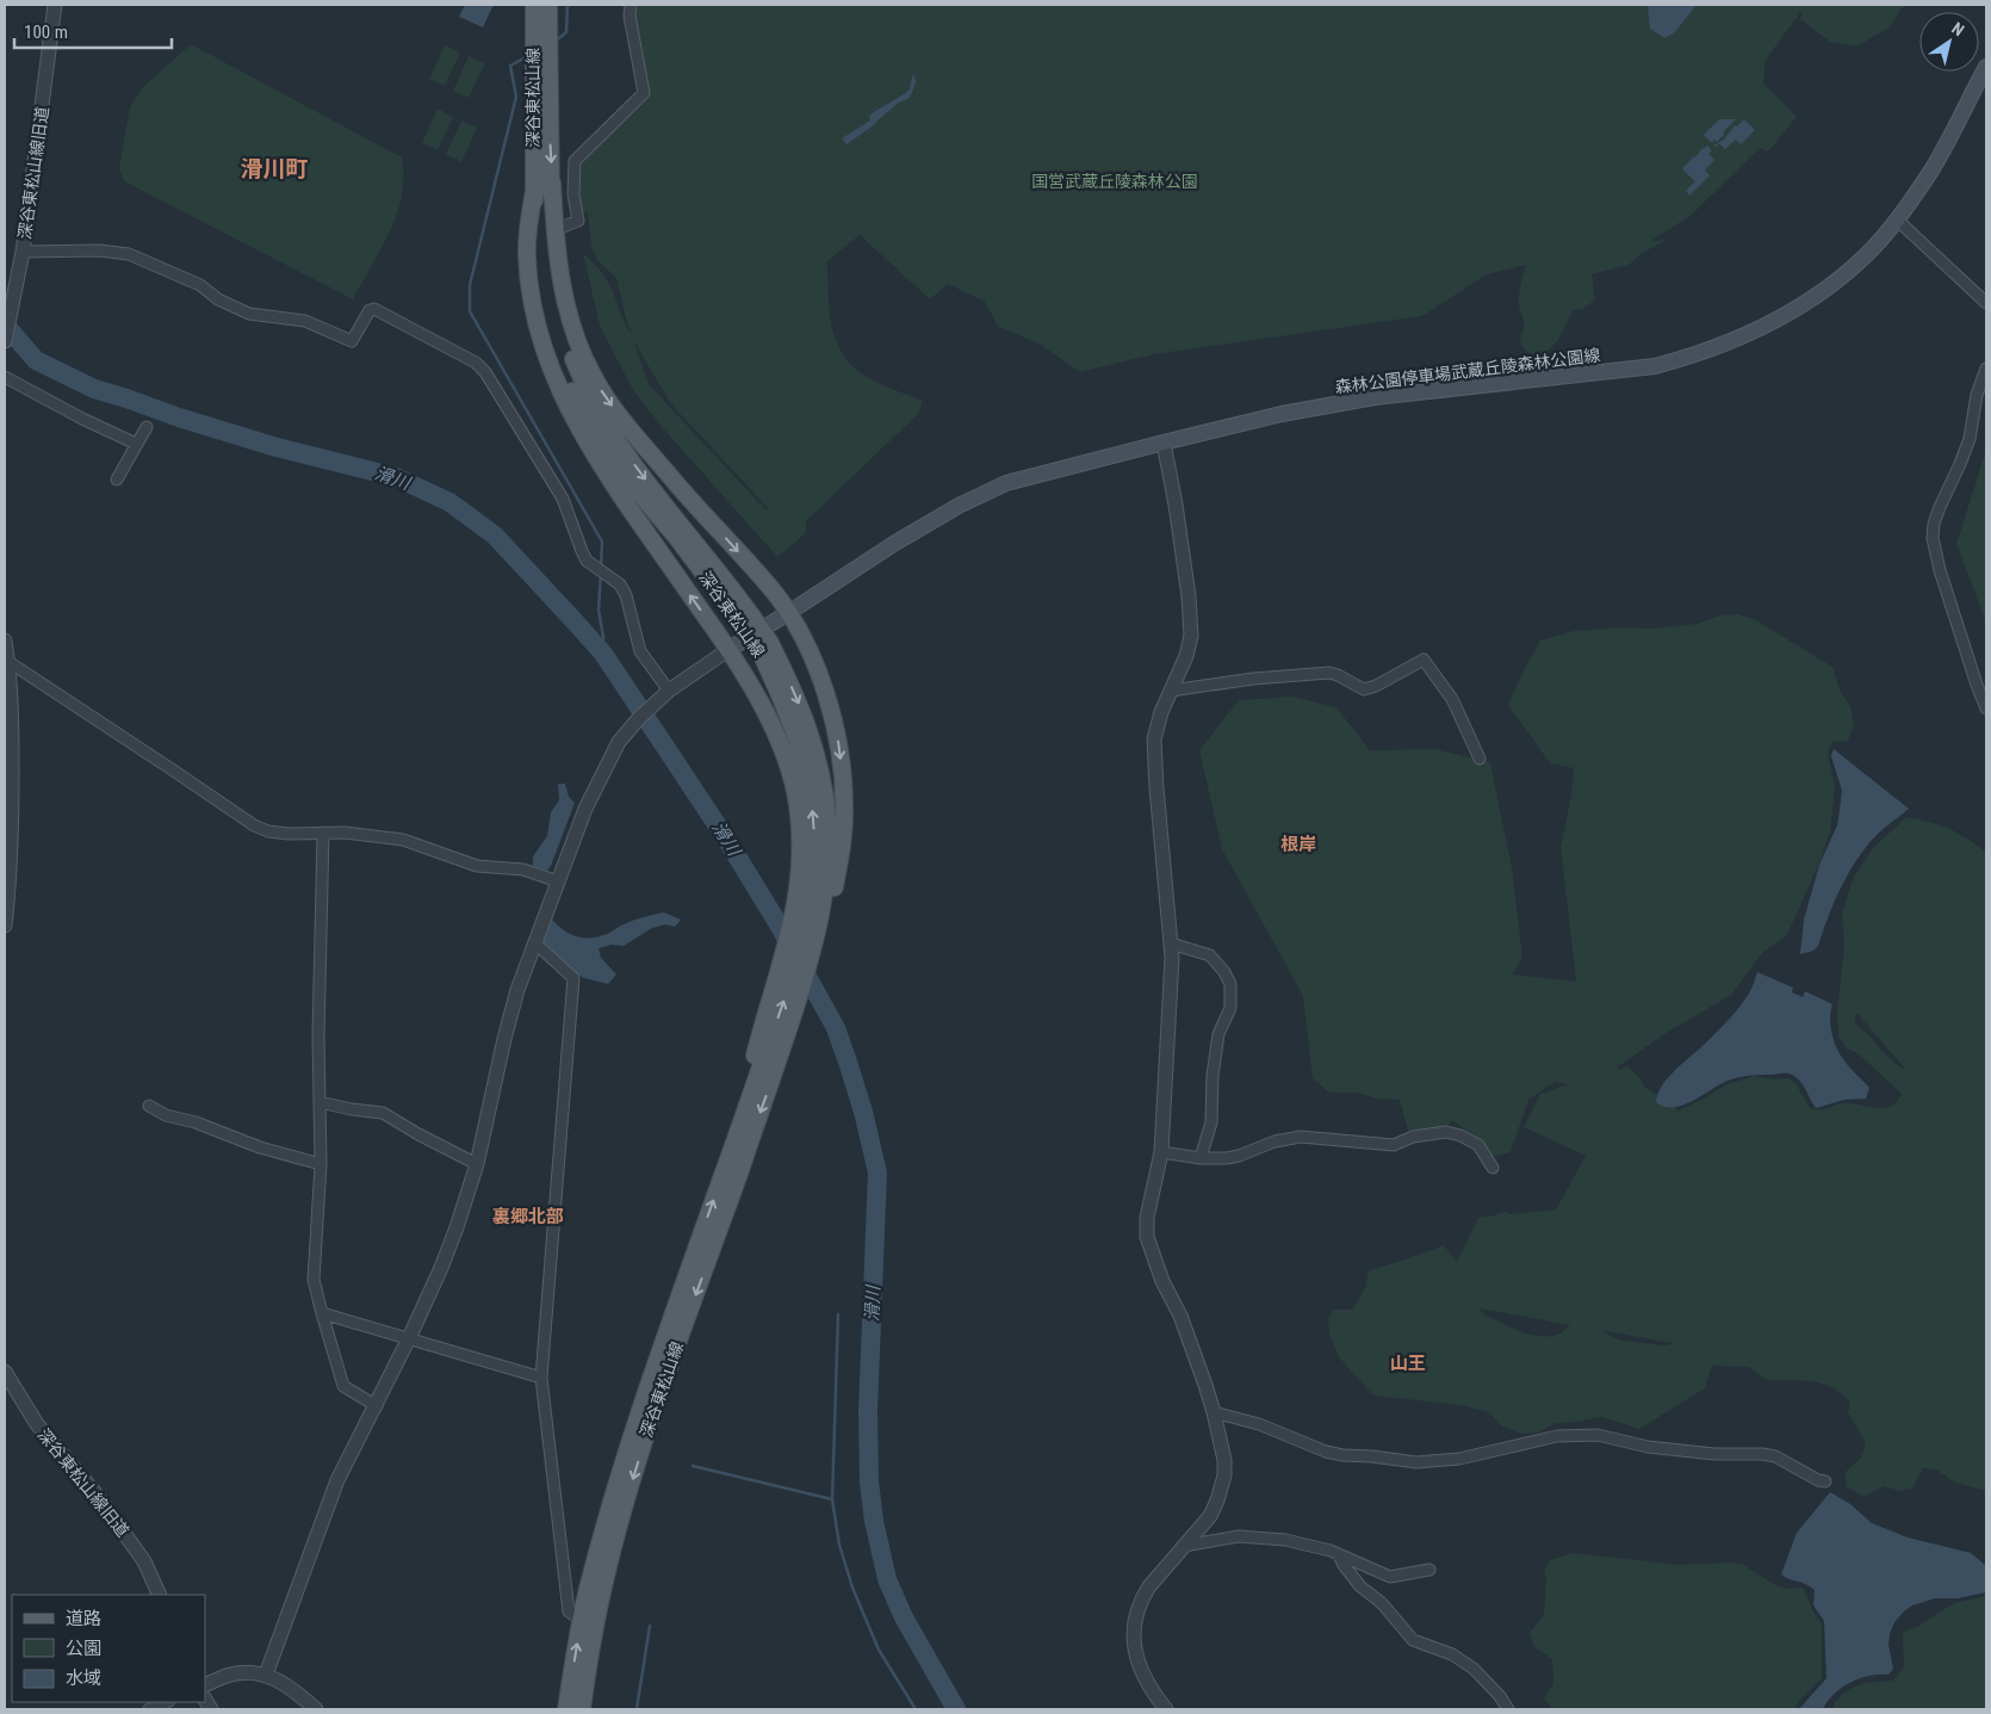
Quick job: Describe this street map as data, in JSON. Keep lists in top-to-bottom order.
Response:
{
  "streets": {
    "main road": ["深谷東松山線", "森林公園停車場武蔵丘陵森林公園線"],
    "street": ["深谷東松山線旧道"]
  },
  "crossings": [
    ["深谷東松山線", "森林公園停車場武蔵丘陵森林公園線"]
  ],
  "districts": [
    "滑川町",
    "根岸",
    "裏郷北部",
    "山王"
  ],
  "water": ["滑川"],
  "parks": ["国営武蔵丘陵森林公園"],
  "legend": ["道路", "公園", "水域"],
  "scale_bar": "100 m",
  "north": "top right"
}
